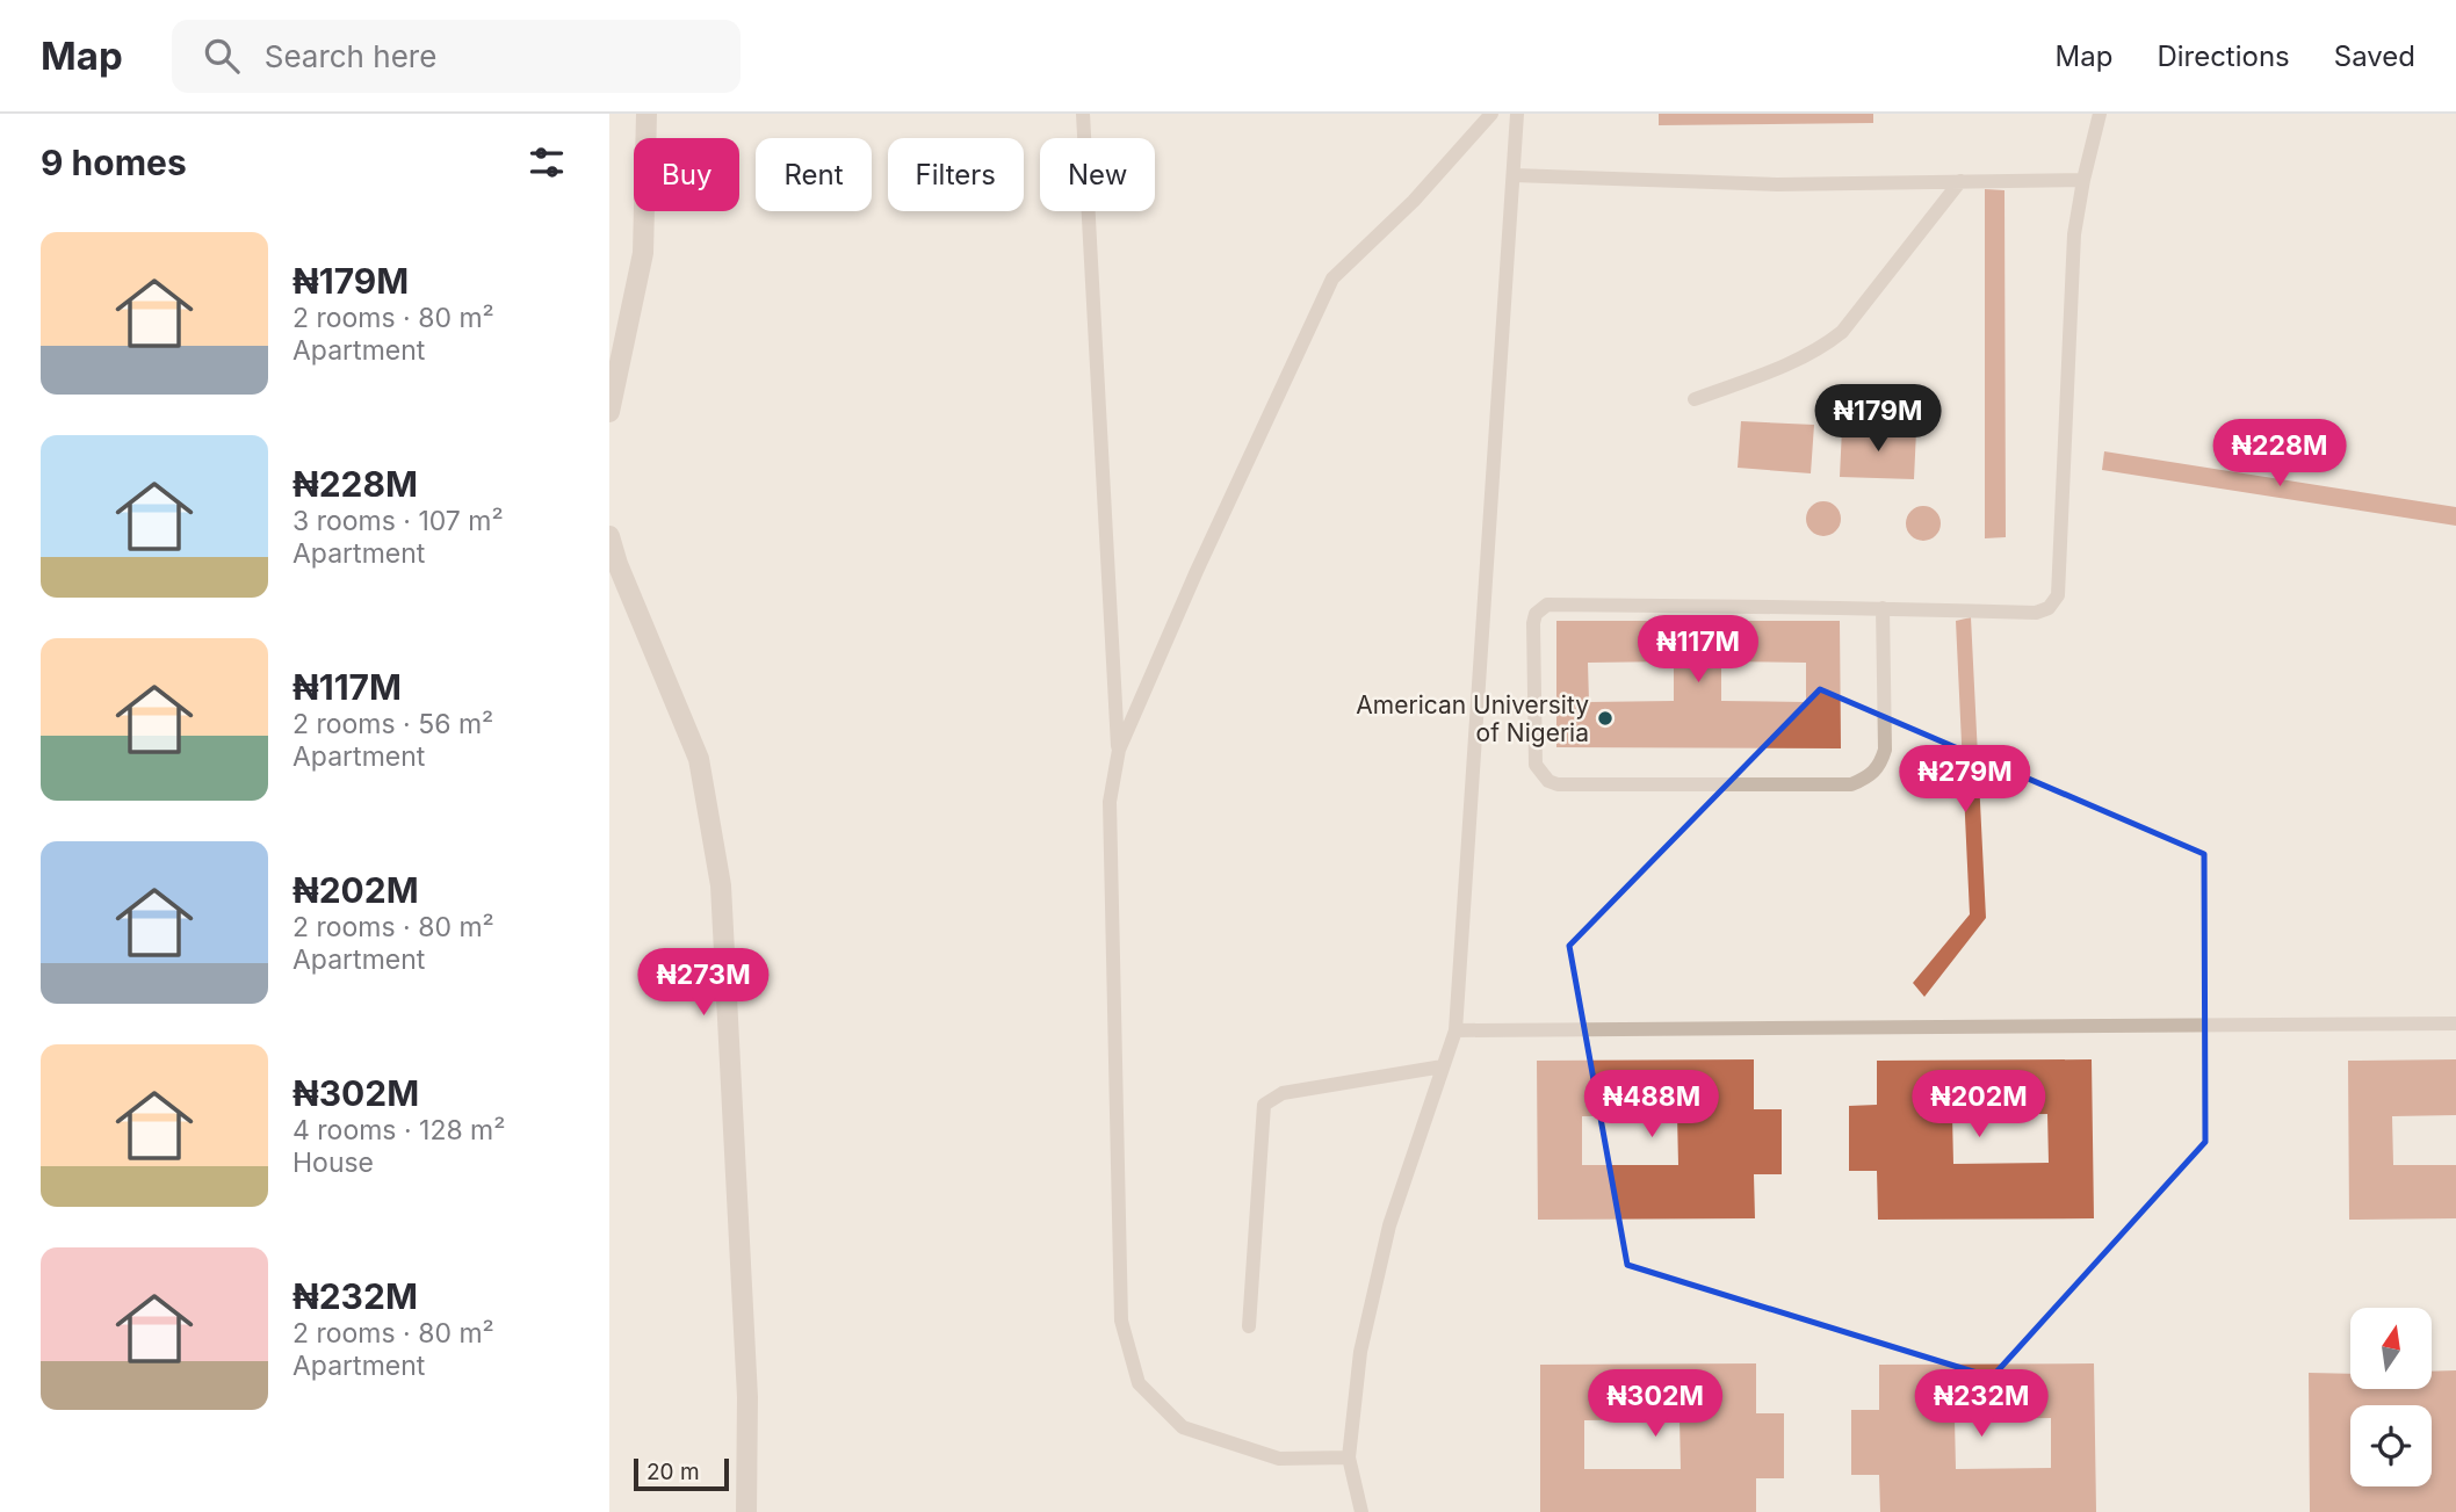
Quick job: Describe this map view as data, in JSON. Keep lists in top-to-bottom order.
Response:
{
  "places": ["American University of Nigeria"],
  "scale_bar": "20 m",
  "north": "top",
  "page": {
    "header": "Map",
    "search": "Search here",
    "nav": ["Map", "Directions", "Saved"],
    "heading": "9 homes",
    "chip": [
      "Buy",
      "Rent",
      "Filters",
      "New"
    ],
    "list": [
      {
        "name": "₦179M",
        "note": "2 rooms · 80 m² · Apartment"
      },
      {
        "name": "₦228M",
        "note": "3 rooms · 107 m² · Apartment"
      },
      {
        "name": "₦117M",
        "note": "2 rooms · 56 m² · Apartment"
      },
      {
        "name": "₦202M",
        "note": "2 rooms · 80 m² · Apartment"
      },
      {
        "name": "₦302M",
        "note": "4 rooms · 128 m² · House"
      },
      {
        "name": "₦232M",
        "note": "2 rooms · 80 m² · Apartment"
      }
    ],
    "price": [
      "₦179M",
      "₦228M",
      "₦117M",
      "₦279M",
      "₦273M",
      "₦488M",
      "₦202M",
      "₦302M",
      "₦232M"
    ],
    "scale": "20 m"
  }
}
